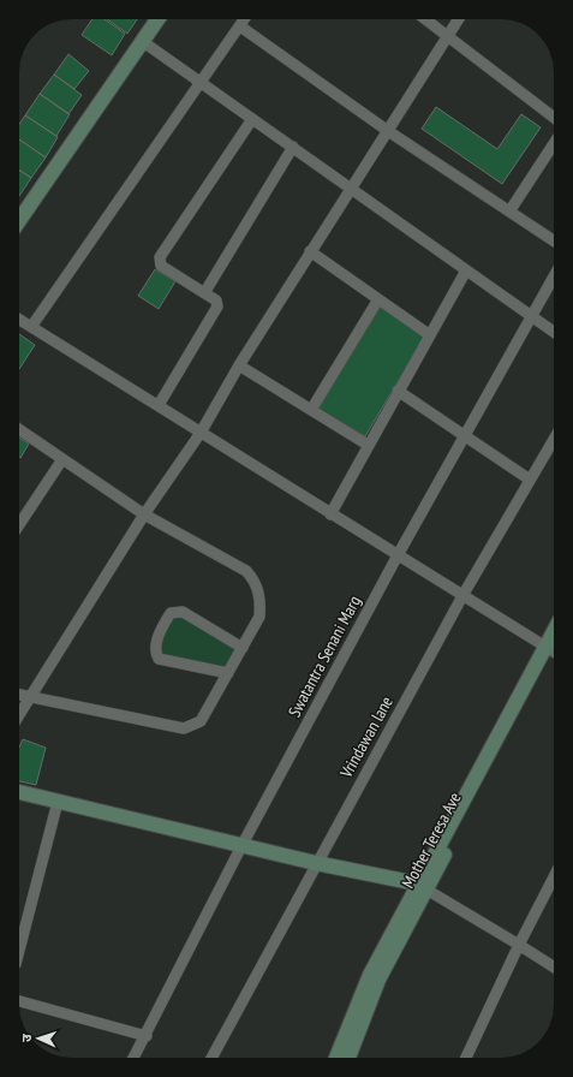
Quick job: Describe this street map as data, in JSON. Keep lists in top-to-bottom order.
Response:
{
  "streets": {
    "street": ["Swatantra Senani Marg", "Vrindawan lane", "Mother Teresa Ave"]
  },
  "north": "left"
}
